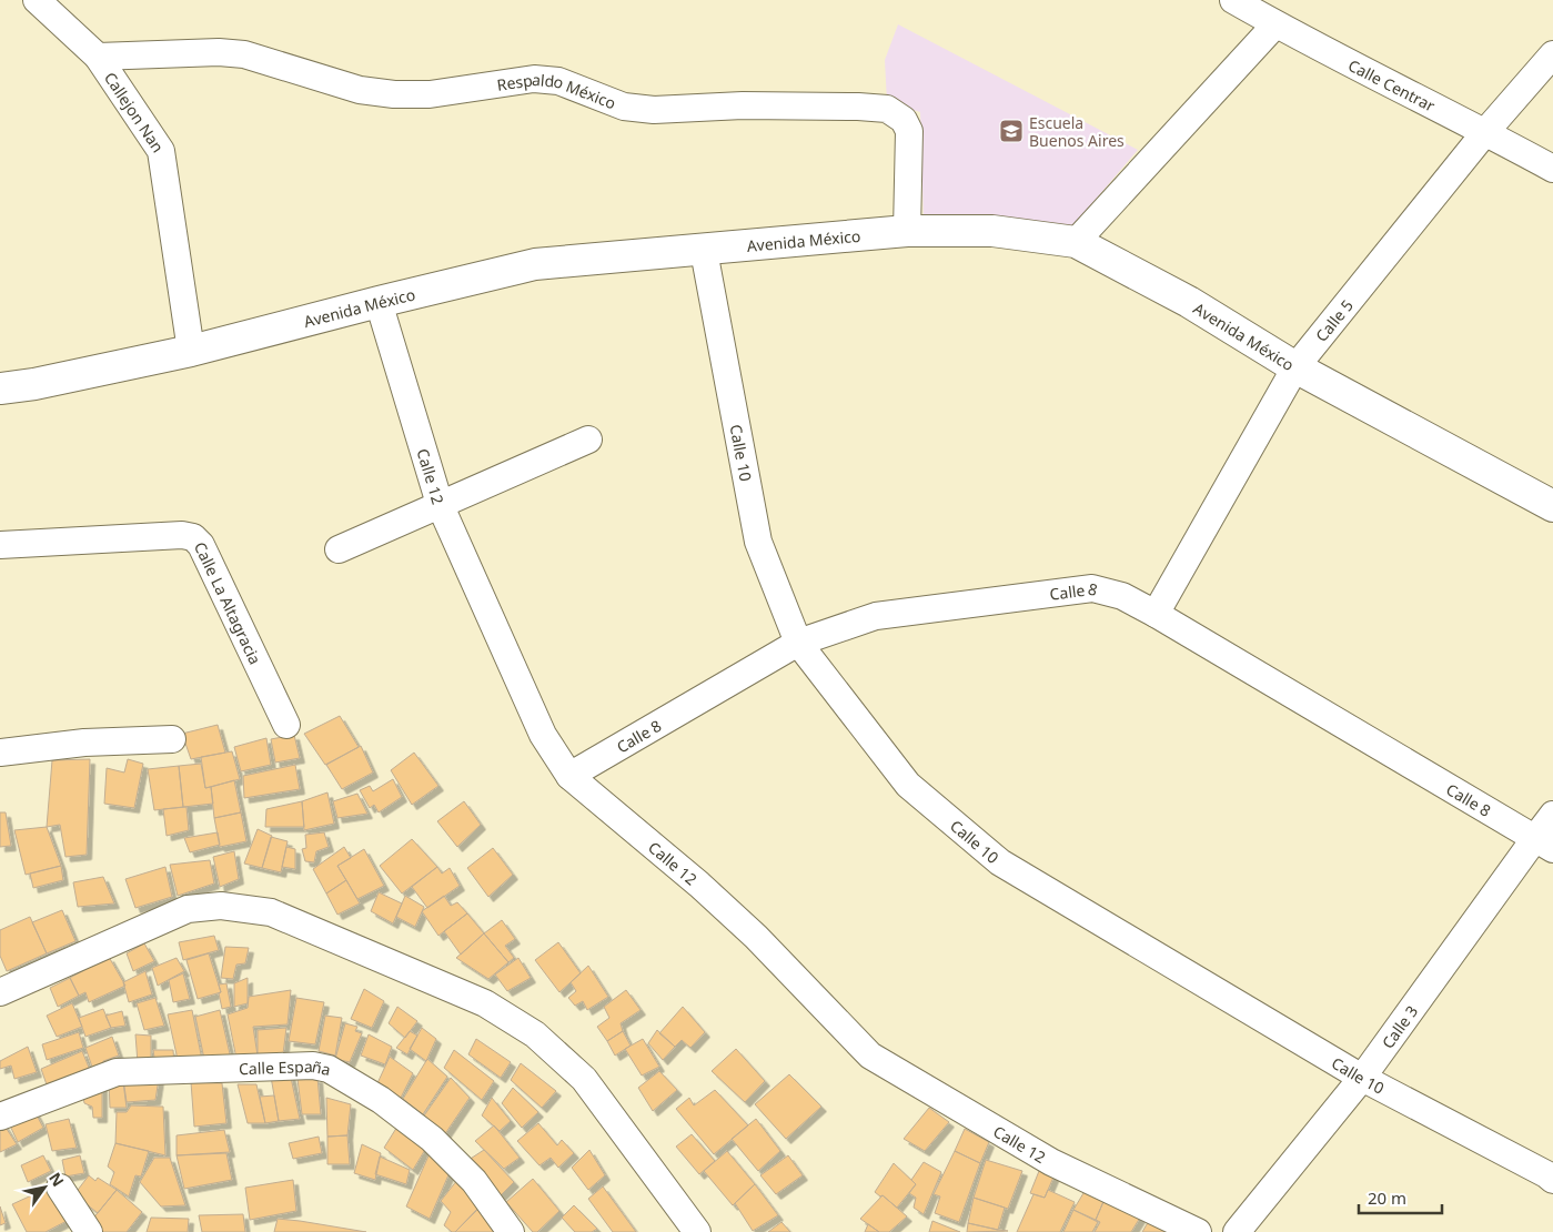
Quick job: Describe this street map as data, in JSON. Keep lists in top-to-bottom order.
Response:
{
  "streets": {
    "street": [
      "Calle Centrar",
      "Respaldo México",
      "Callejon Nan",
      "Avenida México",
      "Calle 5",
      "Calle 10",
      "Calle 12",
      "Calle 8",
      "Calle La Altagracia",
      "Calle 3",
      "Calle España"
    ]
  },
  "crossings": [
    ["Calle Centrar", "Calle 5"],
    ["Respaldo México", "Callejon Nan"],
    ["Respaldo México", "Avenida México"],
    ["Callejon Nan", "Avenida México"],
    ["Avenida México", "Calle 5"],
    ["Avenida México", "Calle 10"],
    ["Avenida México", "Calle 12"],
    ["Calle 5", "Calle 8"],
    ["Calle 10", "Calle 8"],
    ["Calle 10", "Calle 3"],
    ["Calle 12", "Calle 8"],
    ["Calle 8", "Calle 3"]
  ],
  "places": {
    "school or university": ["Escuela Buenos Aires"]
  },
  "scale_bar": "20 m",
  "north": "top right"
}
